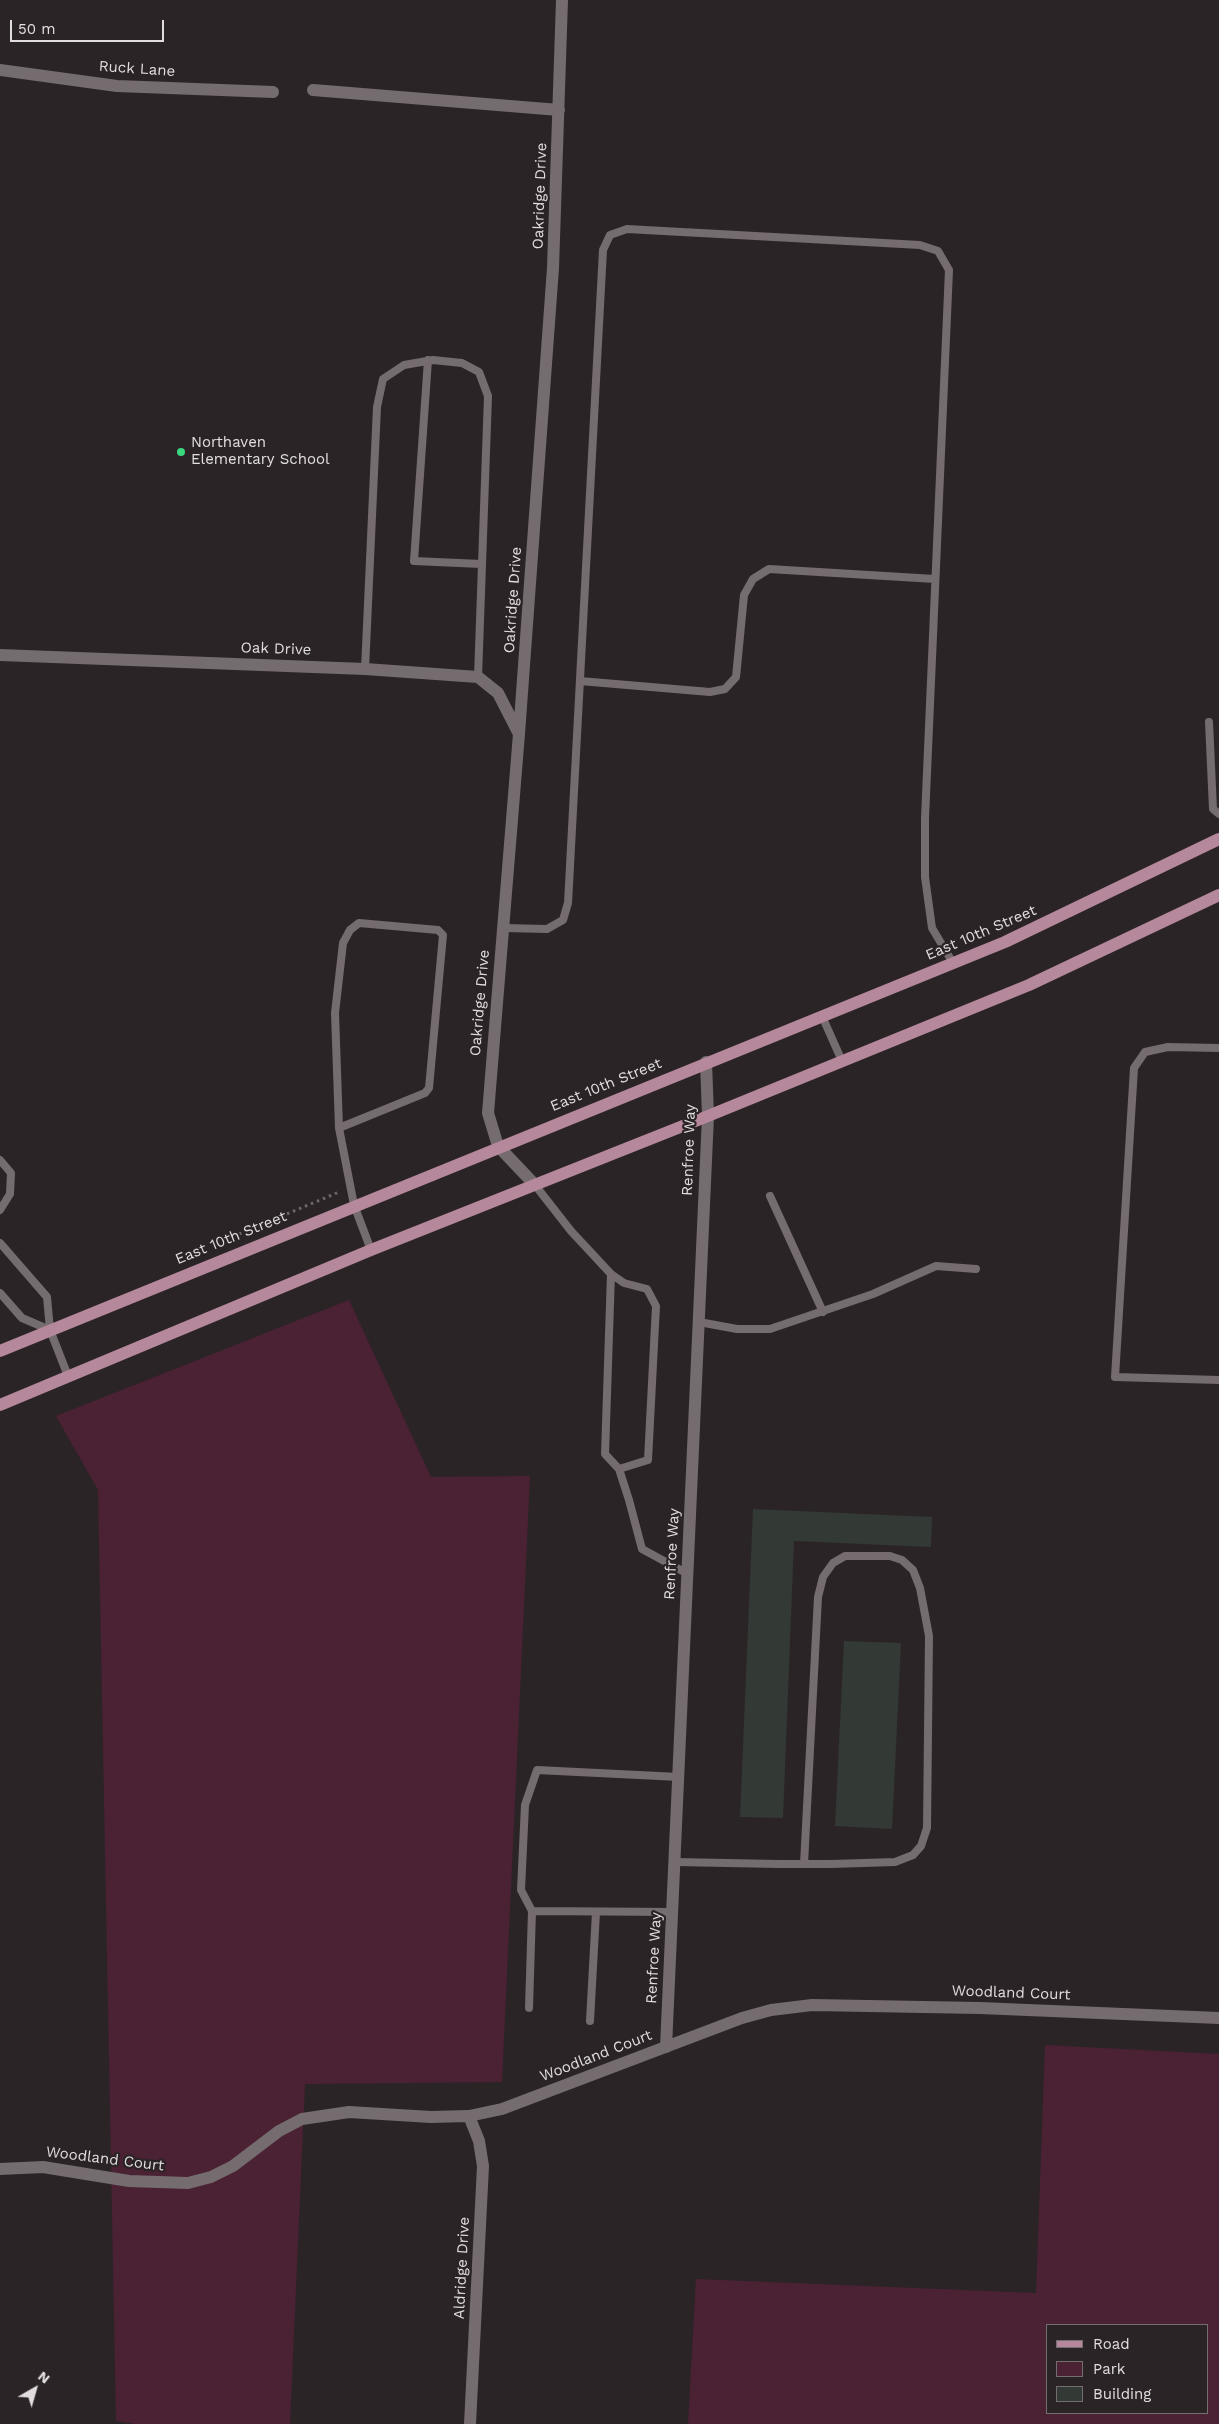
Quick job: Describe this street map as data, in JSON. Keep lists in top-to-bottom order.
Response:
{
  "streets": {
    "main road": ["East 10th Street"],
    "street": [
      "Ruck Lane",
      "Oakridge Drive",
      "Oak Drive",
      "Renfroe Way",
      "Woodland Court",
      "Aldridge Drive"
    ]
  },
  "crossings": [
    ["Oakridge Drive", "East 10th Street"],
    ["East 10th Street", "Renfroe Way"],
    ["Renfroe Way", "Woodland Court"],
    ["Woodland Court", "Aldridge Drive"]
  ],
  "places": ["Northaven Elementary School"],
  "legend": ["Road", "Park", "Building"],
  "scale_bar": "50 m",
  "north": "top right"
}
